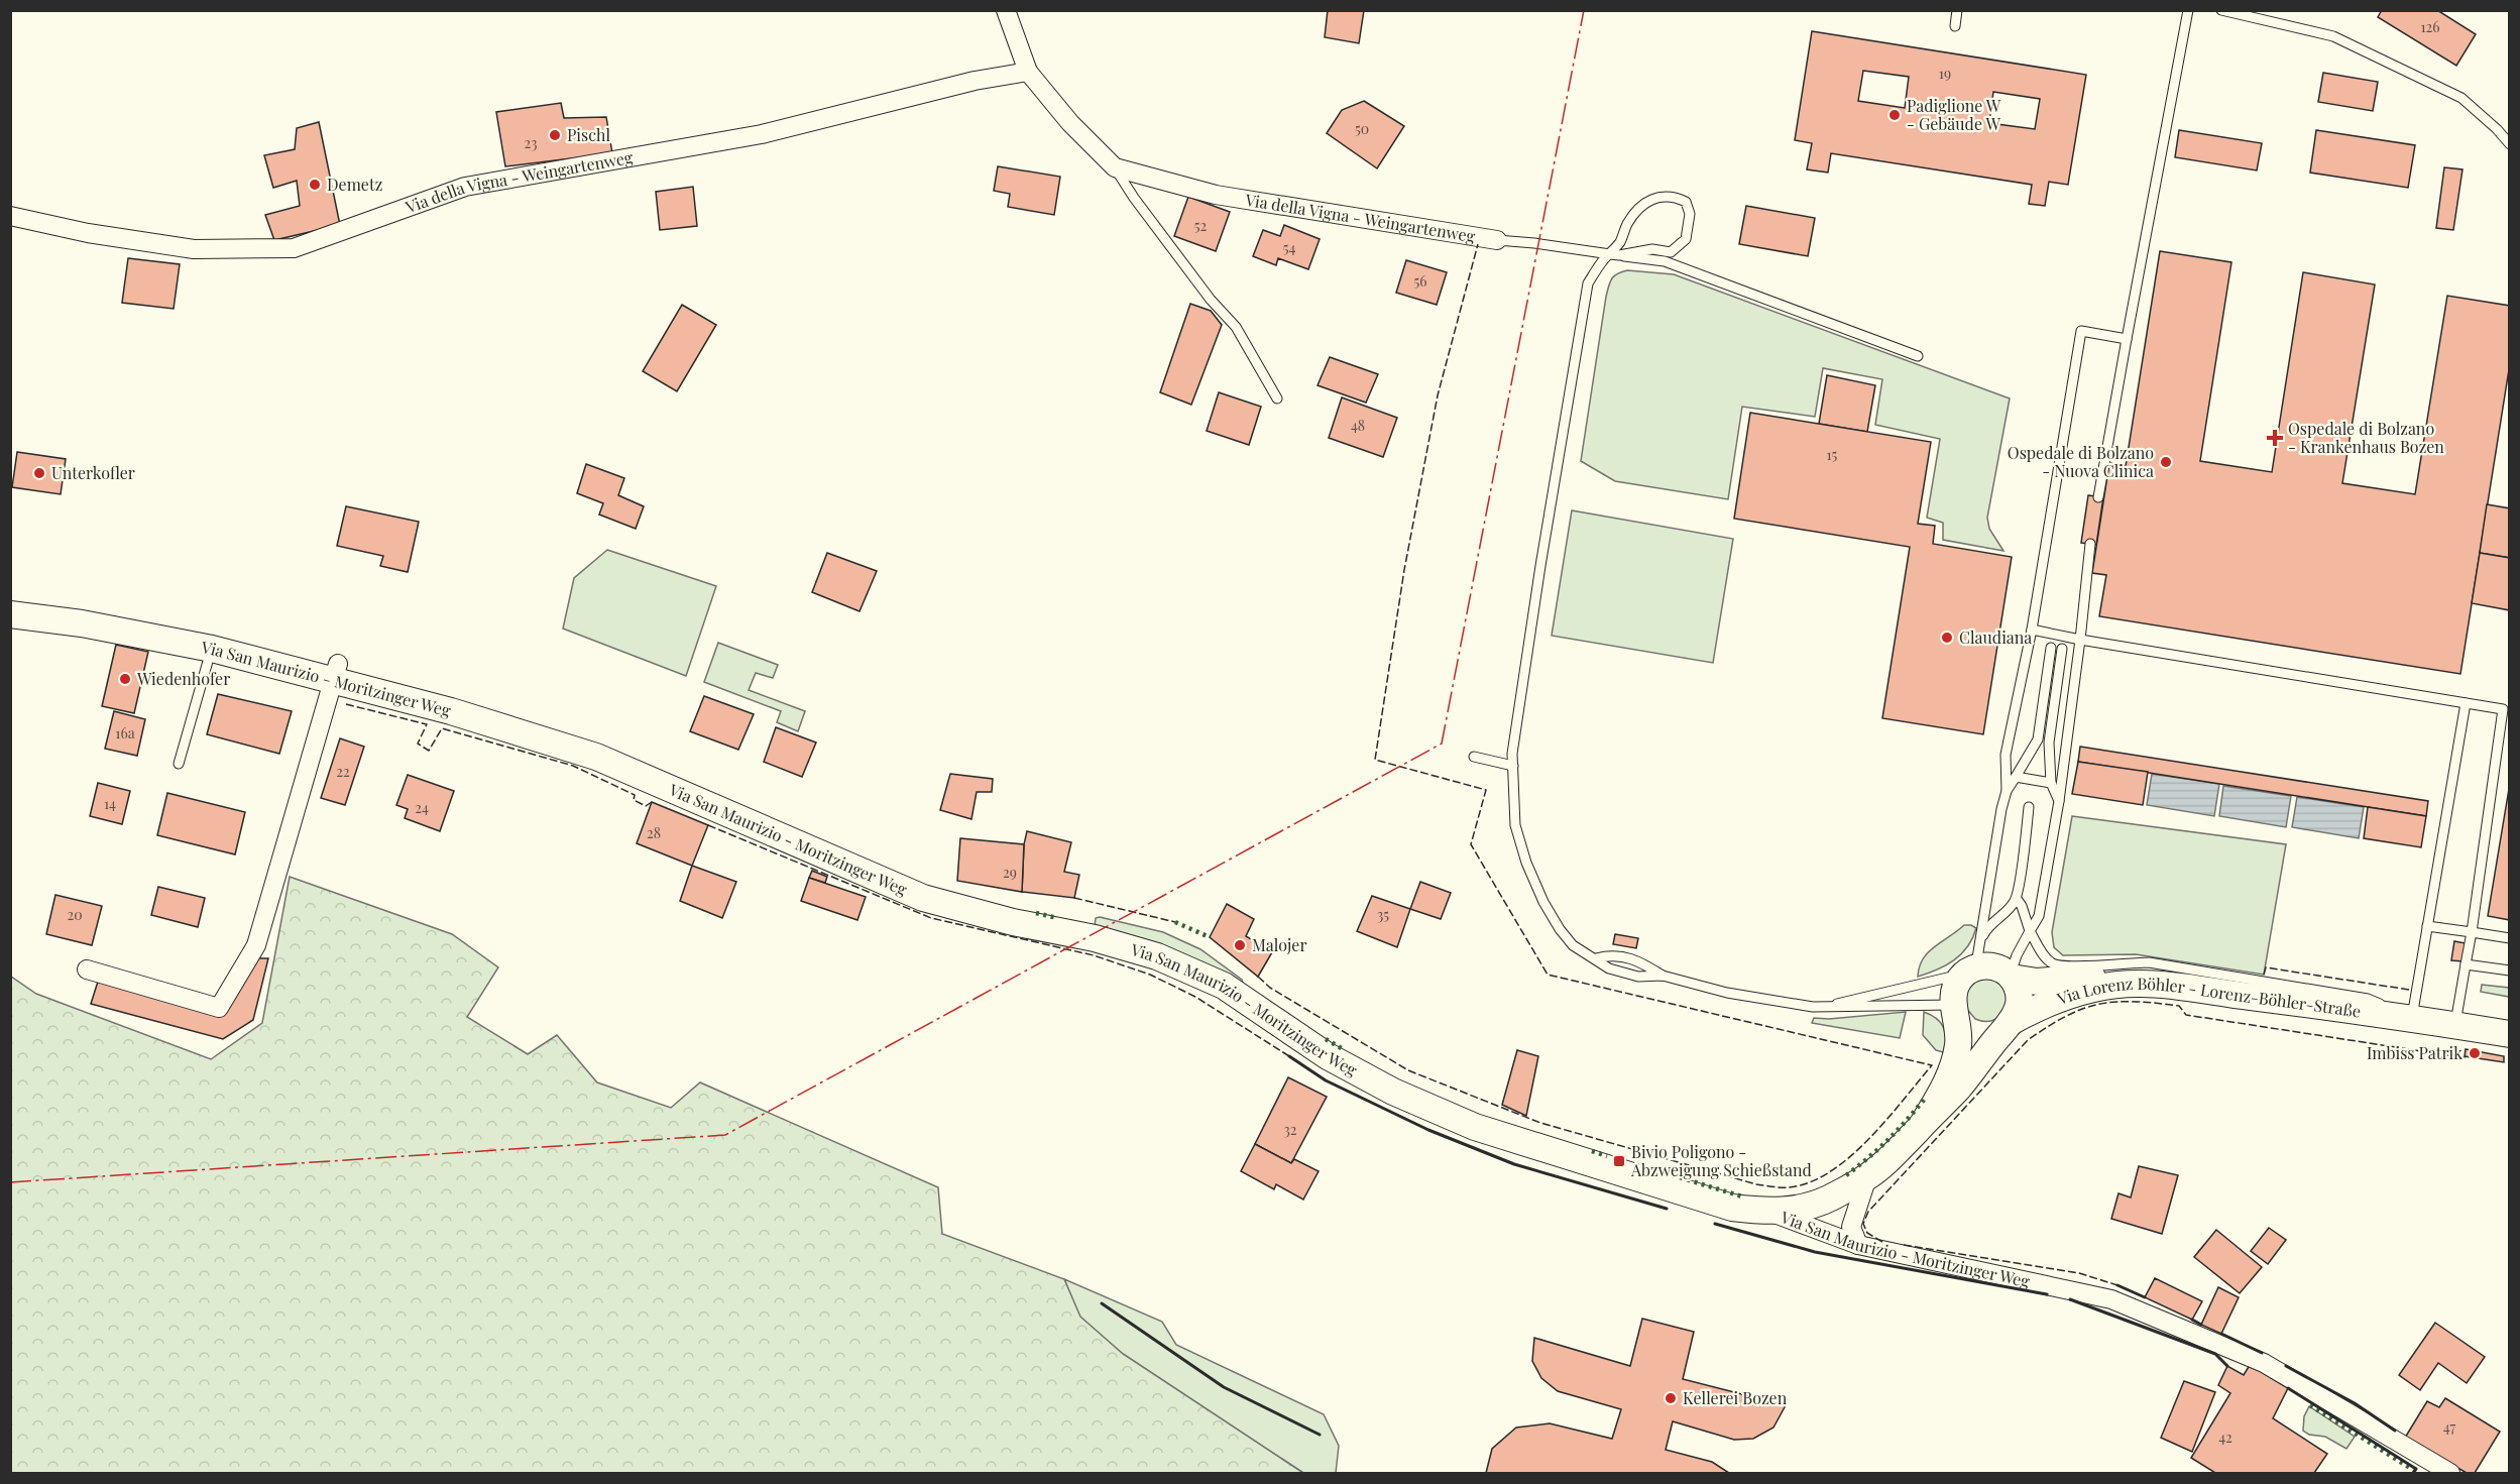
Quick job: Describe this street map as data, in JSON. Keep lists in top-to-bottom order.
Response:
{
  "streets": {
    "main road": ["Via San Maurizio - Moritzinger Weg", "Via Lorenz Böhler - Lorenz-Böhler-Straße"],
    "street": ["Via della Vigna - Weingartenweg"]
  },
  "places": {
    "other": [
      "Padiglione W - Gebäude W",
      "Pischl",
      "Demetz",
      "Ospedale di Bolzano - Nuova Clinica",
      "Unterkofler",
      "Claudiana",
      "Wiedenhofer",
      "Malojer",
      "Imbiss Patrik",
      "Kellerei Bozen"
    ],
    "health": ["Ospedale di Bolzano - Krankenhaus Bozen"],
    "transit": ["Bivio Poligono - Abzweigung Schießstand"]
  },
  "house_numbers": [
    "126",
    "19",
    "50",
    "23",
    "52",
    "54",
    "56",
    "48",
    "15",
    "16a",
    "22",
    "14",
    "24",
    "28",
    "29",
    "20",
    "35",
    "32",
    "47",
    "42"
  ]
}
